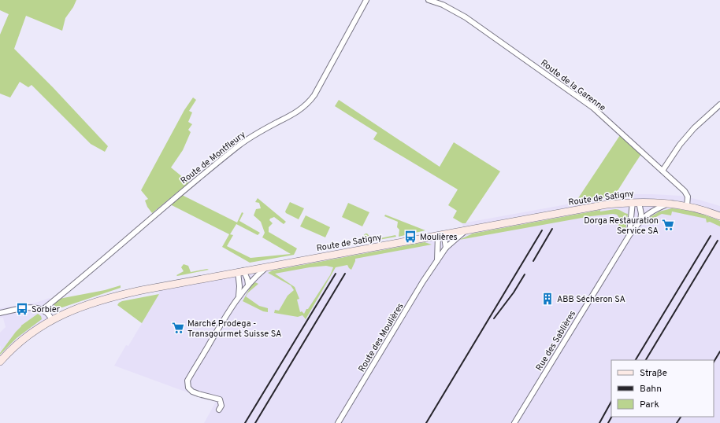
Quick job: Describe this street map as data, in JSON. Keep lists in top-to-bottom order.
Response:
{
  "streets": {
    "street": [
      "Route de la Garenne",
      "Route de Montfleury",
      "Route de Satigny",
      "Route des Moulières",
      "Rue des Sablières"
    ]
  },
  "crossings": [
    ["Route de la Garenne", "Route de Satigny"],
    ["Route de Satigny", "Rue des Sablières"]
  ],
  "places": {
    "supermarket": ["Dorga Restauration Service SA", "Marché Prodega - Transgourmet Suisse SA"],
    "bus stop": ["Moulières", "Sorbier"],
    "building": ["ABB Sécheron SA"]
  },
  "legend": ["Straße", "Bahn", "Park"]
}
